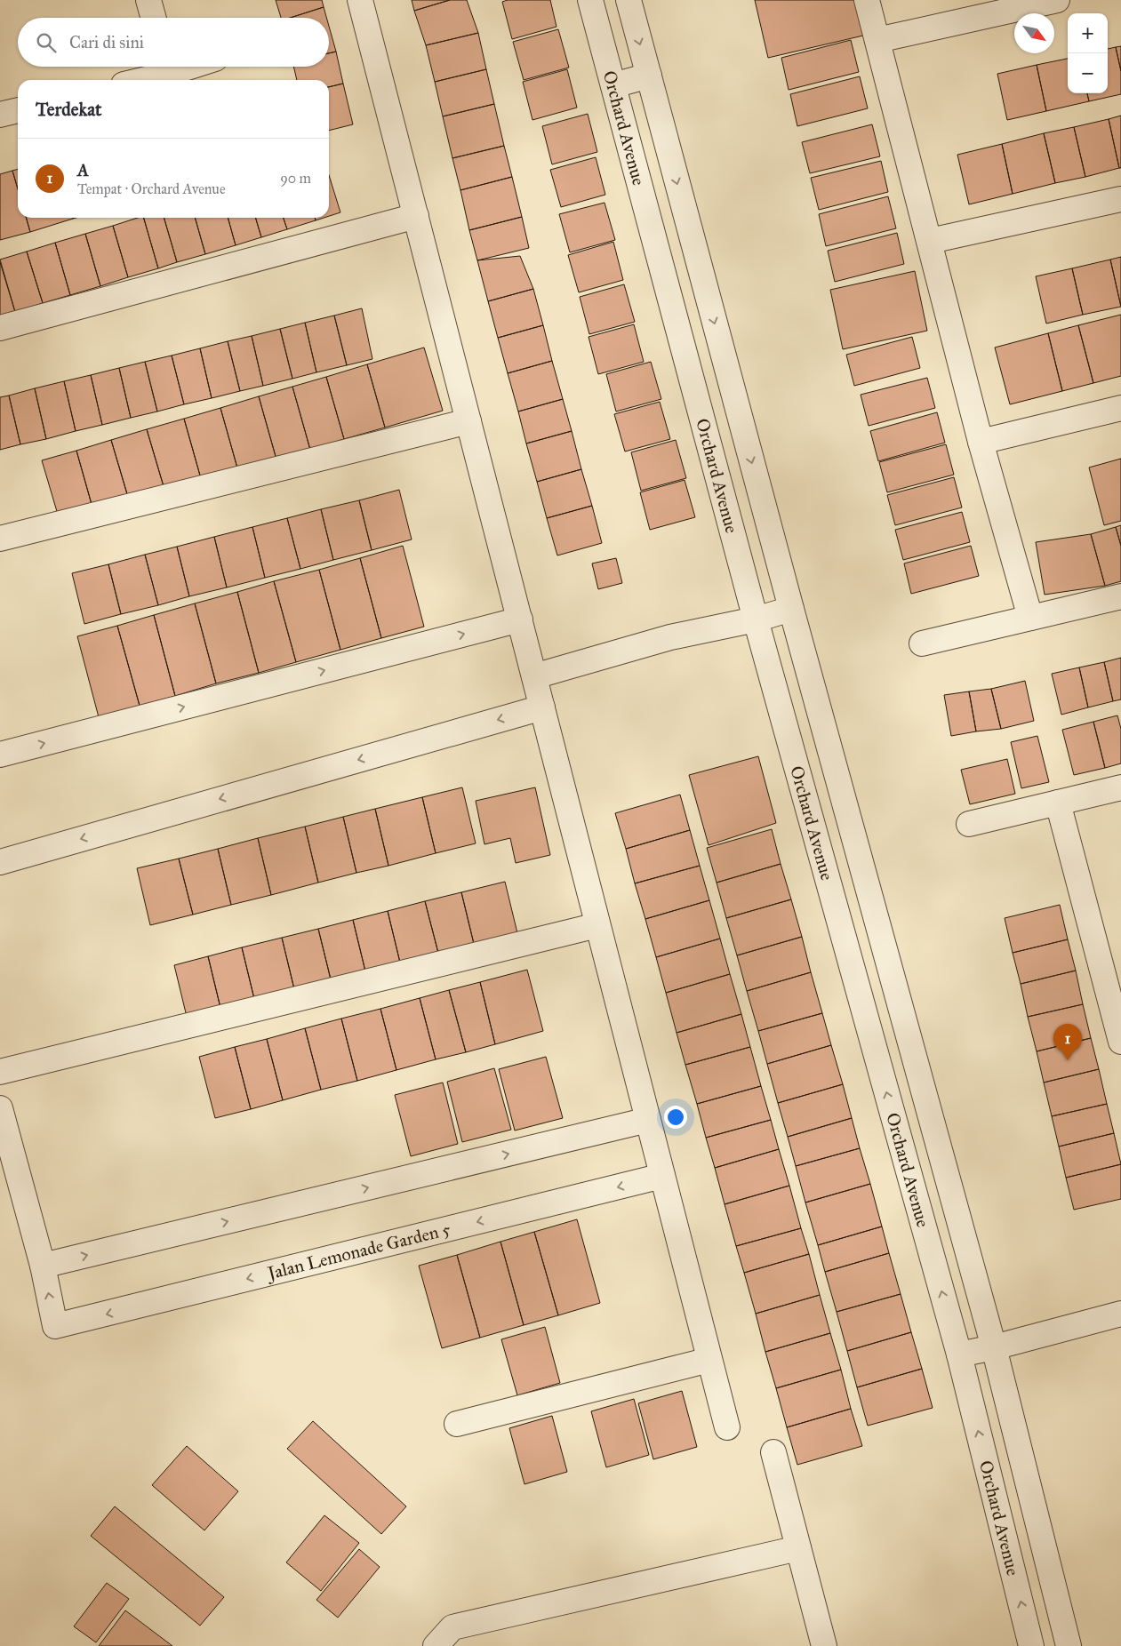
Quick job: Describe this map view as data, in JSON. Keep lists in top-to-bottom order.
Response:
{
  "streets": {
    "street": ["Orchard Avenue", "Jalan Lemonade Garden 5"]
  },
  "north": "bottom right",
  "page": {
    "map_buttons": ["+", "−"],
    "search": "Cari di sini",
    "heading": "Terdekat",
    "list": [
      {
        "mark": "1",
        "name": "A",
        "note": "Tempat · Orchard Avenue",
        "value": "90 m"
      }
    ],
    "pins": "1"
  }
}
